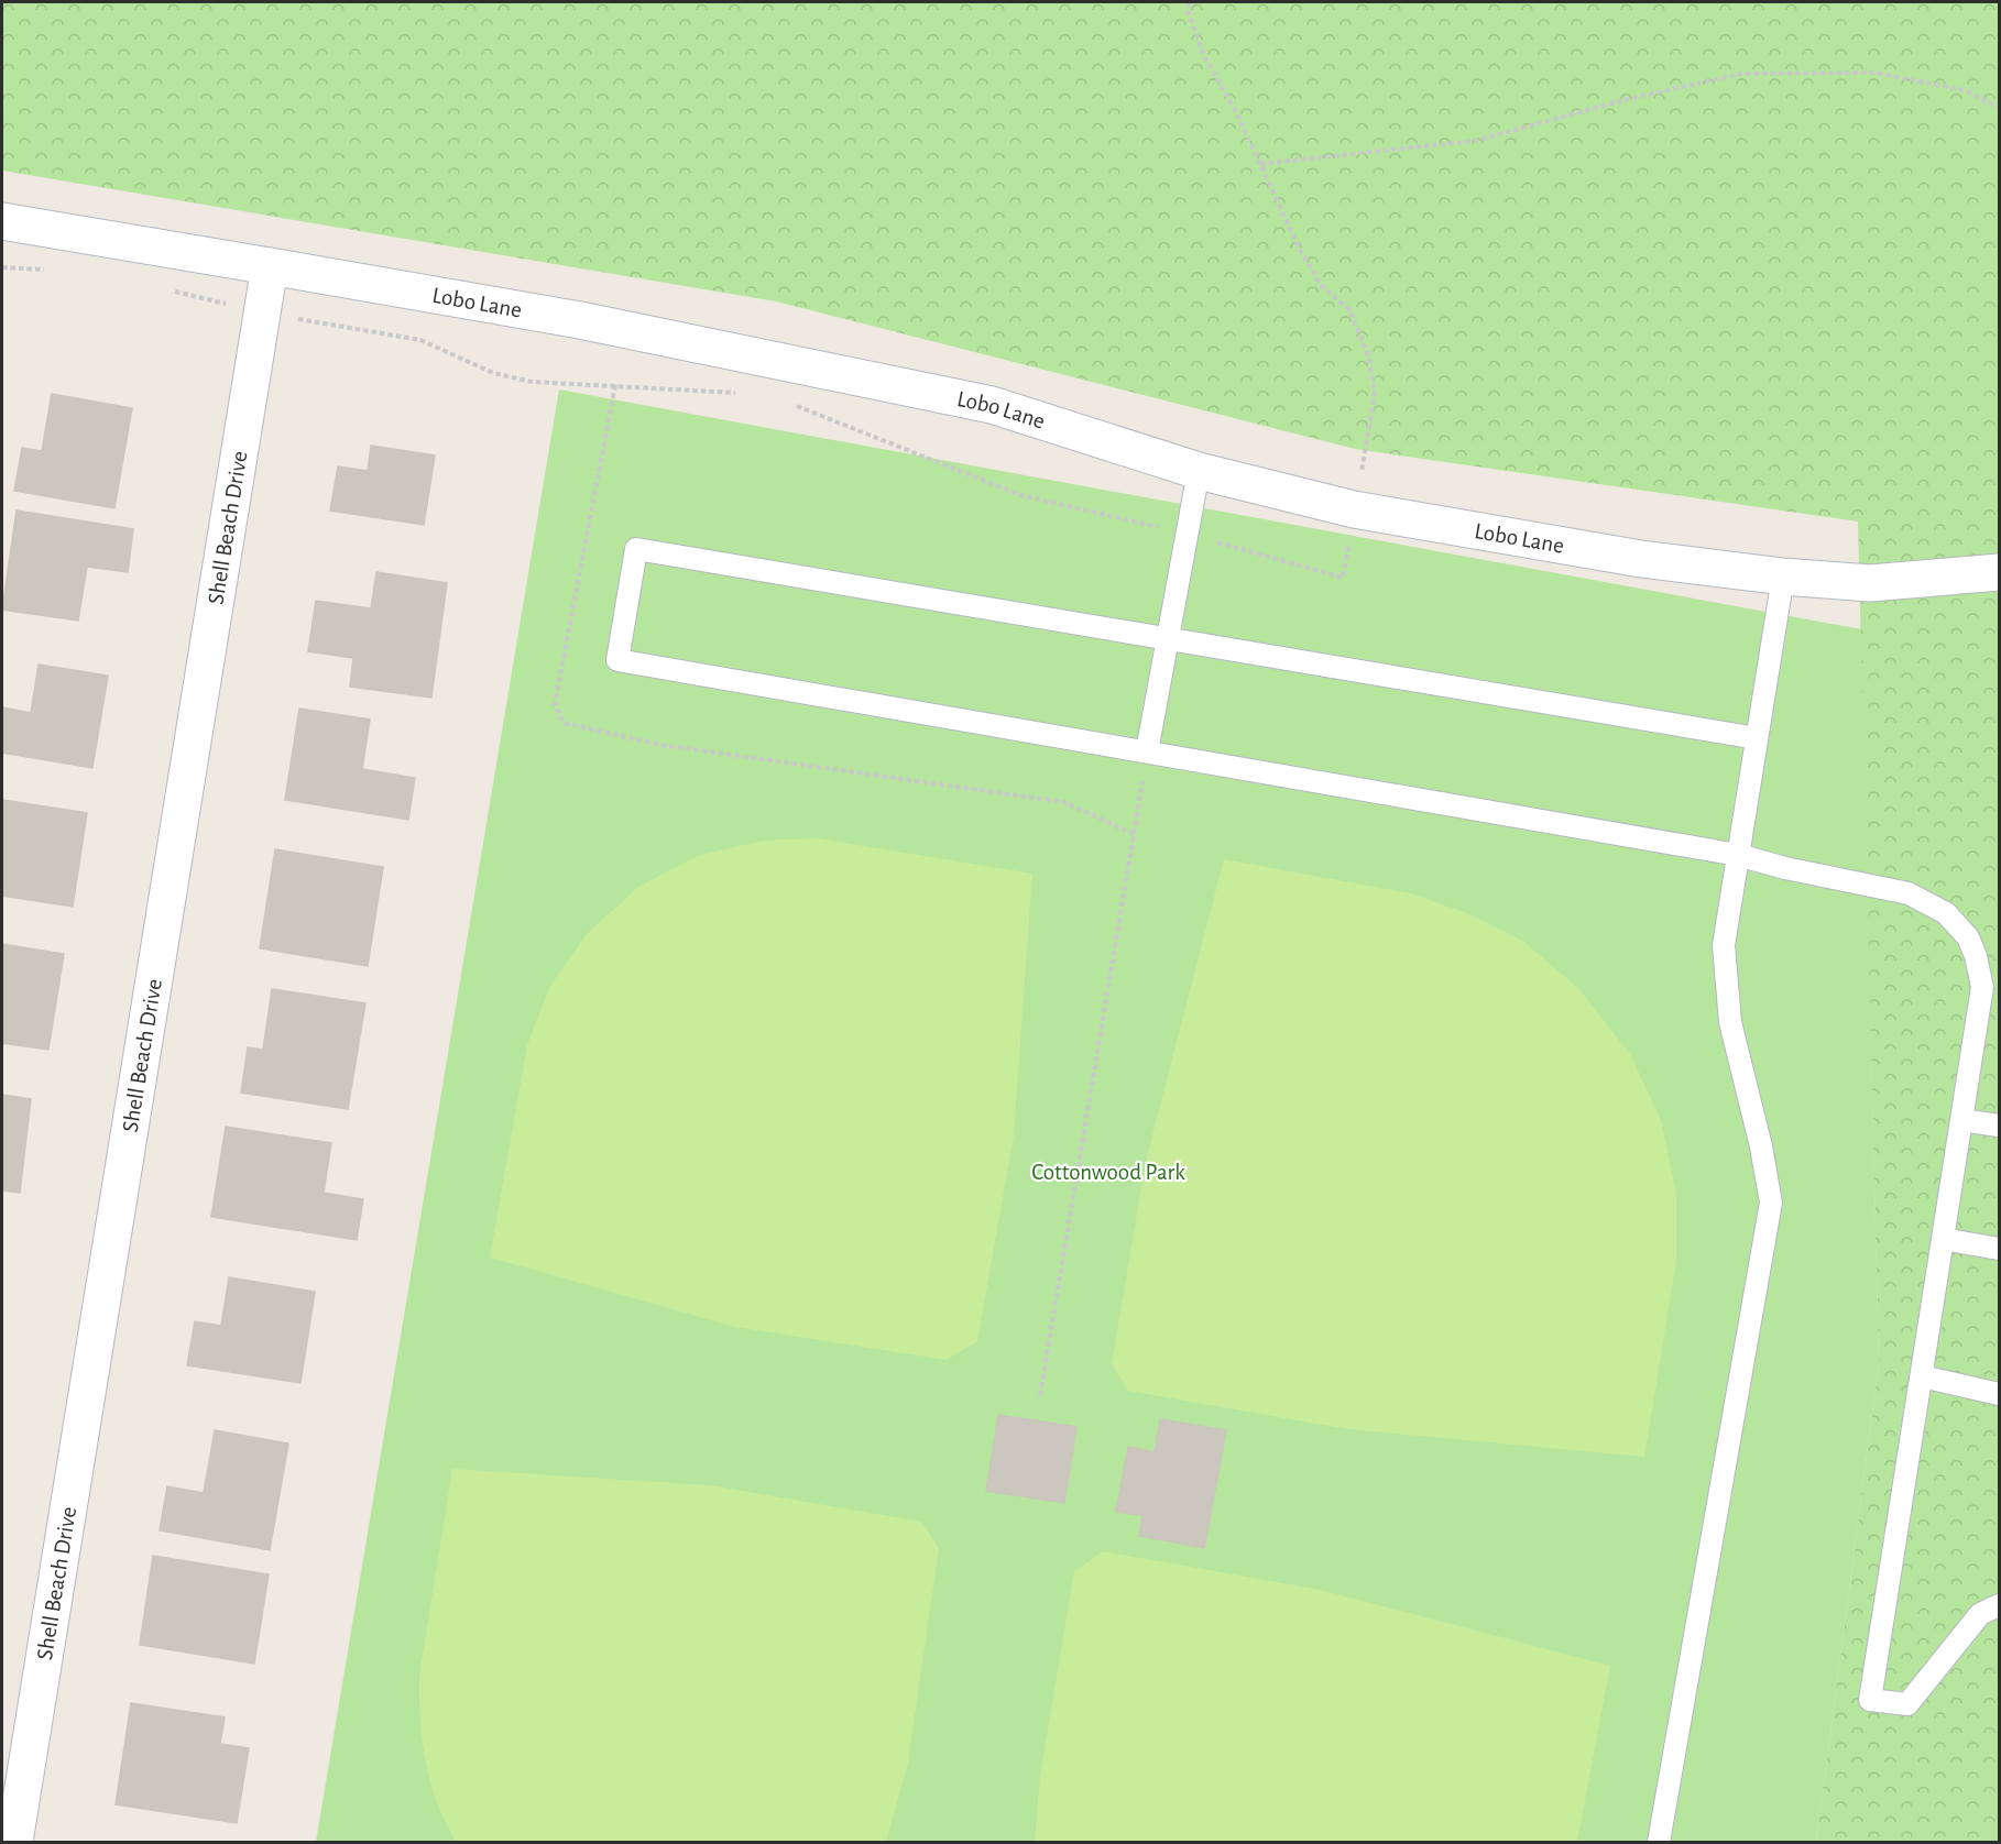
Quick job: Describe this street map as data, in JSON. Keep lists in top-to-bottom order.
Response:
{
  "streets": {
    "street": ["Lobo Lane", "Shell Beach Drive"]
  },
  "crossings": [
    ["Lobo Lane", "Shell Beach Drive"]
  ],
  "parks": ["Cottonwood Park"]
}
